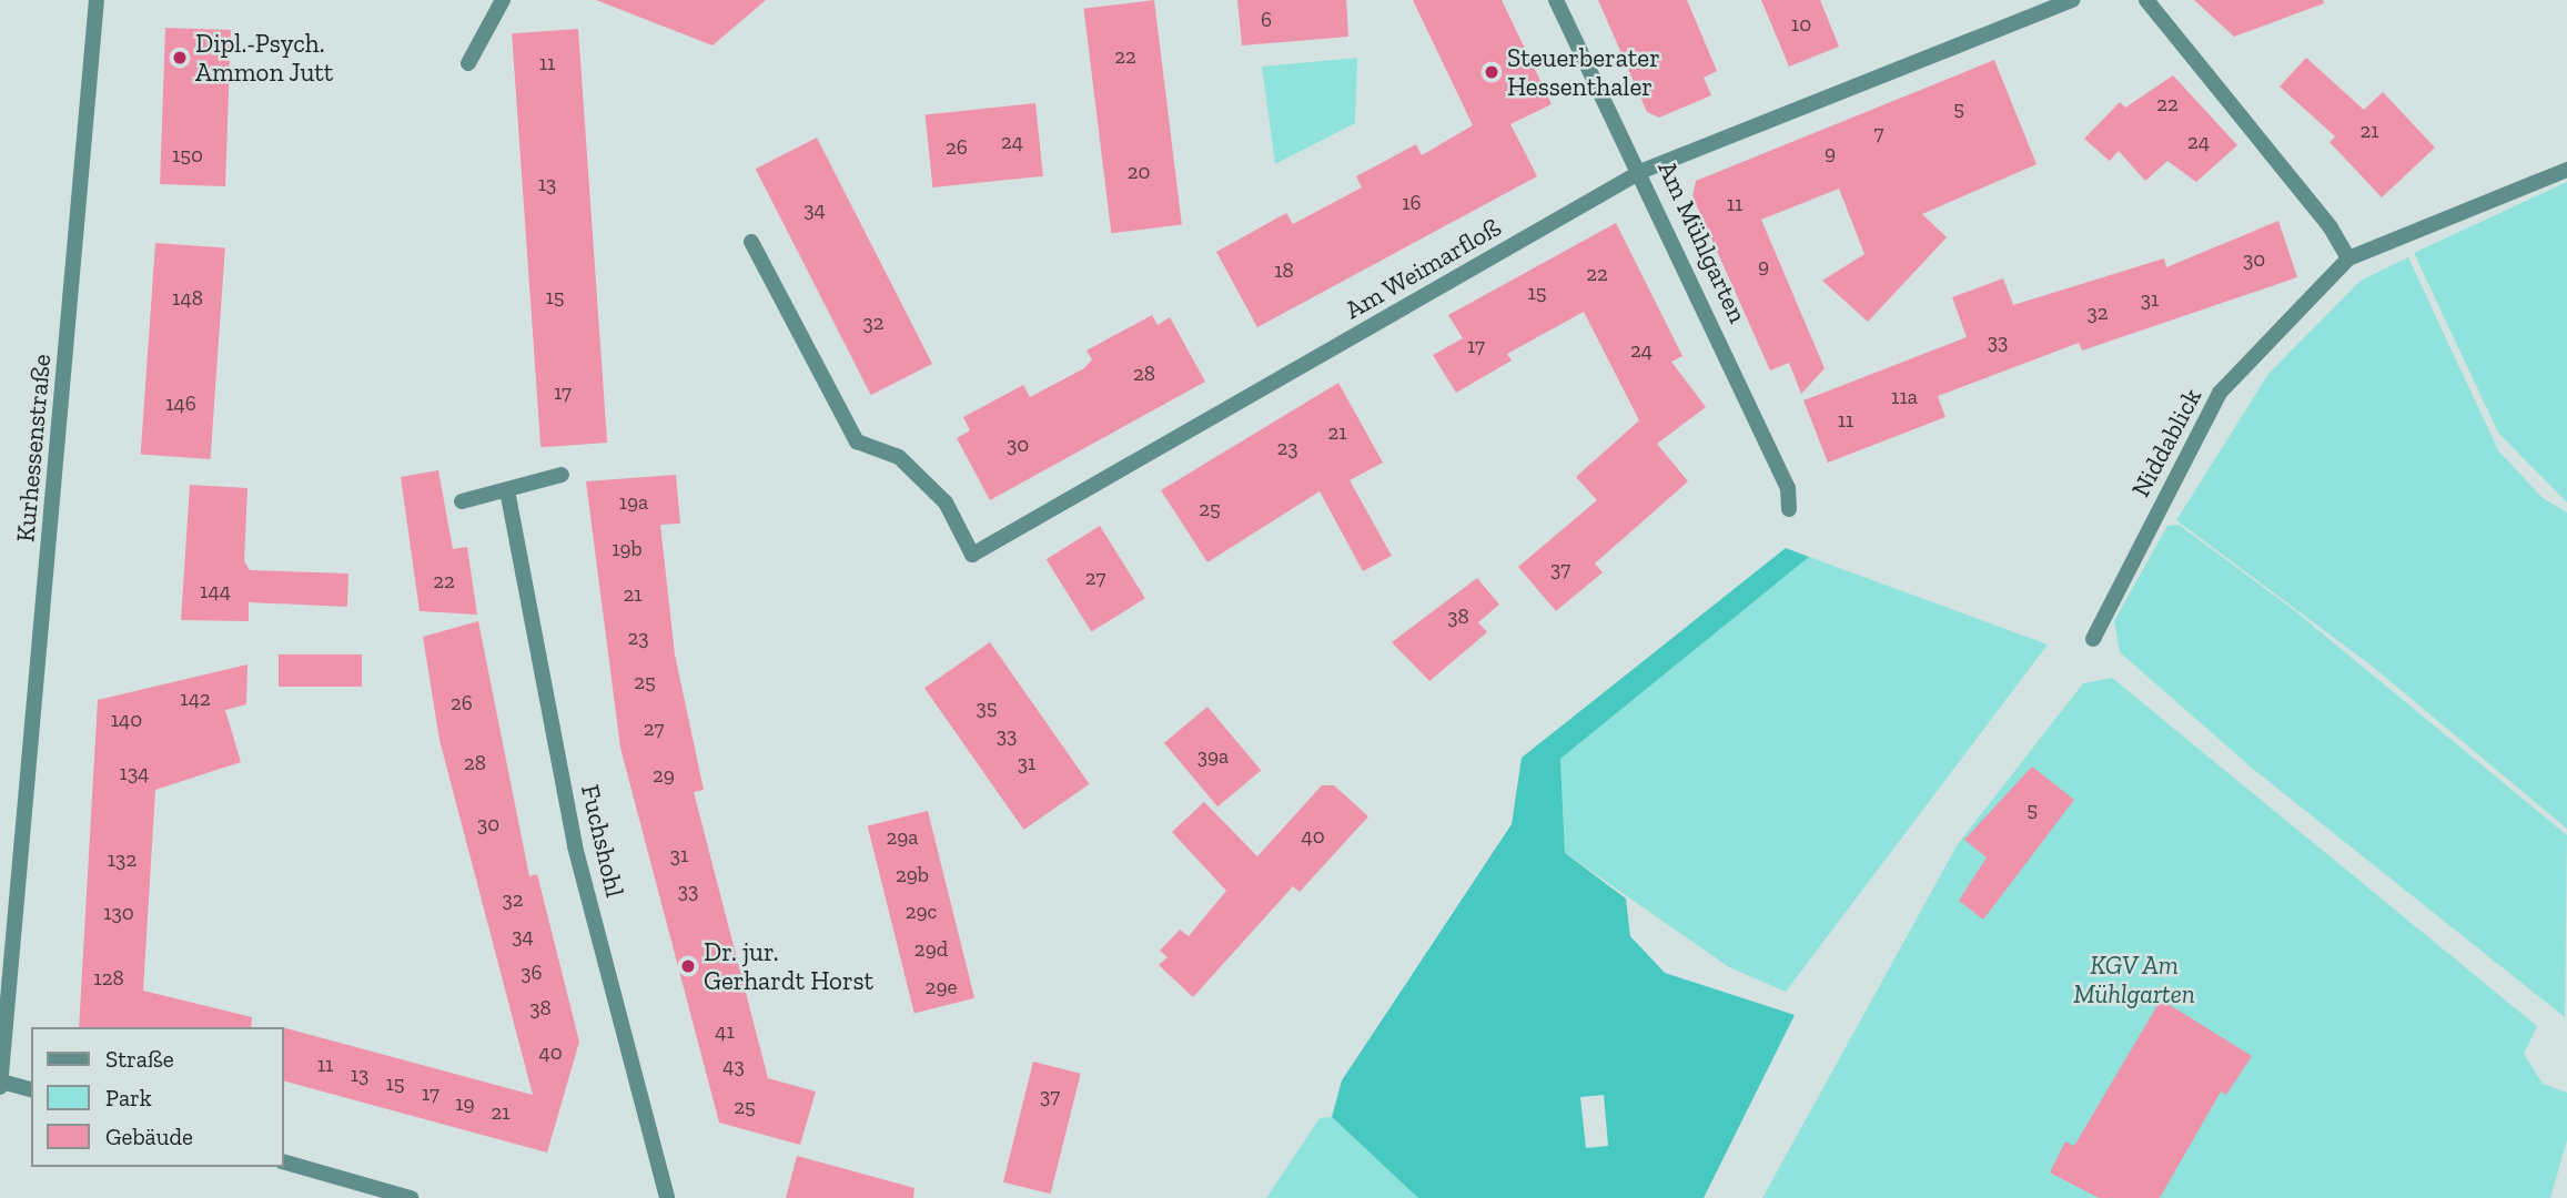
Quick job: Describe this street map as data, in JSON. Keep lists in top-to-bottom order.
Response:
{
  "streets": {
    "street": [
      "Am Mühlgarten",
      "Am Weimarfloß",
      "Niddablick",
      "Kurhessenstraße",
      "Fuchshohl"
    ]
  },
  "crossings": [
    ["Am Mühlgarten", "Am Weimarfloß"]
  ],
  "parks": ["KGV Am Mühlgarten"],
  "places": ["Dipl.-Psych. Ammon Jutt", "Steuerberater Hessenthaler", "Dr. jur. Gerhardt Horst"],
  "house_numbers": [
    "6",
    "10",
    "22",
    "11",
    "22",
    "5",
    "21",
    "7",
    "24",
    "24",
    "26",
    "9",
    "150",
    "20",
    "13",
    "16",
    "11",
    "34",
    "30",
    "9",
    "18",
    "22",
    "15",
    "15",
    "148",
    "31",
    "32",
    "32",
    "33",
    "17",
    "24",
    "28",
    "17",
    "11a",
    "146",
    "11",
    "21",
    "30",
    "23",
    "19a",
    "25",
    "19b",
    "37",
    "27",
    "22",
    "144",
    "21",
    "38",
    "23",
    "25",
    "142",
    "26",
    "35",
    "140",
    "27",
    "33",
    "39a",
    "28",
    "31",
    "134",
    "29",
    "5",
    "30",
    "40",
    "29a",
    "31",
    "132",
    "29b",
    "33",
    "32",
    "29c",
    "130",
    "34",
    "29d",
    "36",
    "128",
    "29e",
    "38",
    "41",
    "40",
    "11",
    "43",
    "13",
    "15",
    "17",
    "37",
    "19",
    "25",
    "21"
  ],
  "legend": ["Straße", "Park", "Gebäude"]
}
